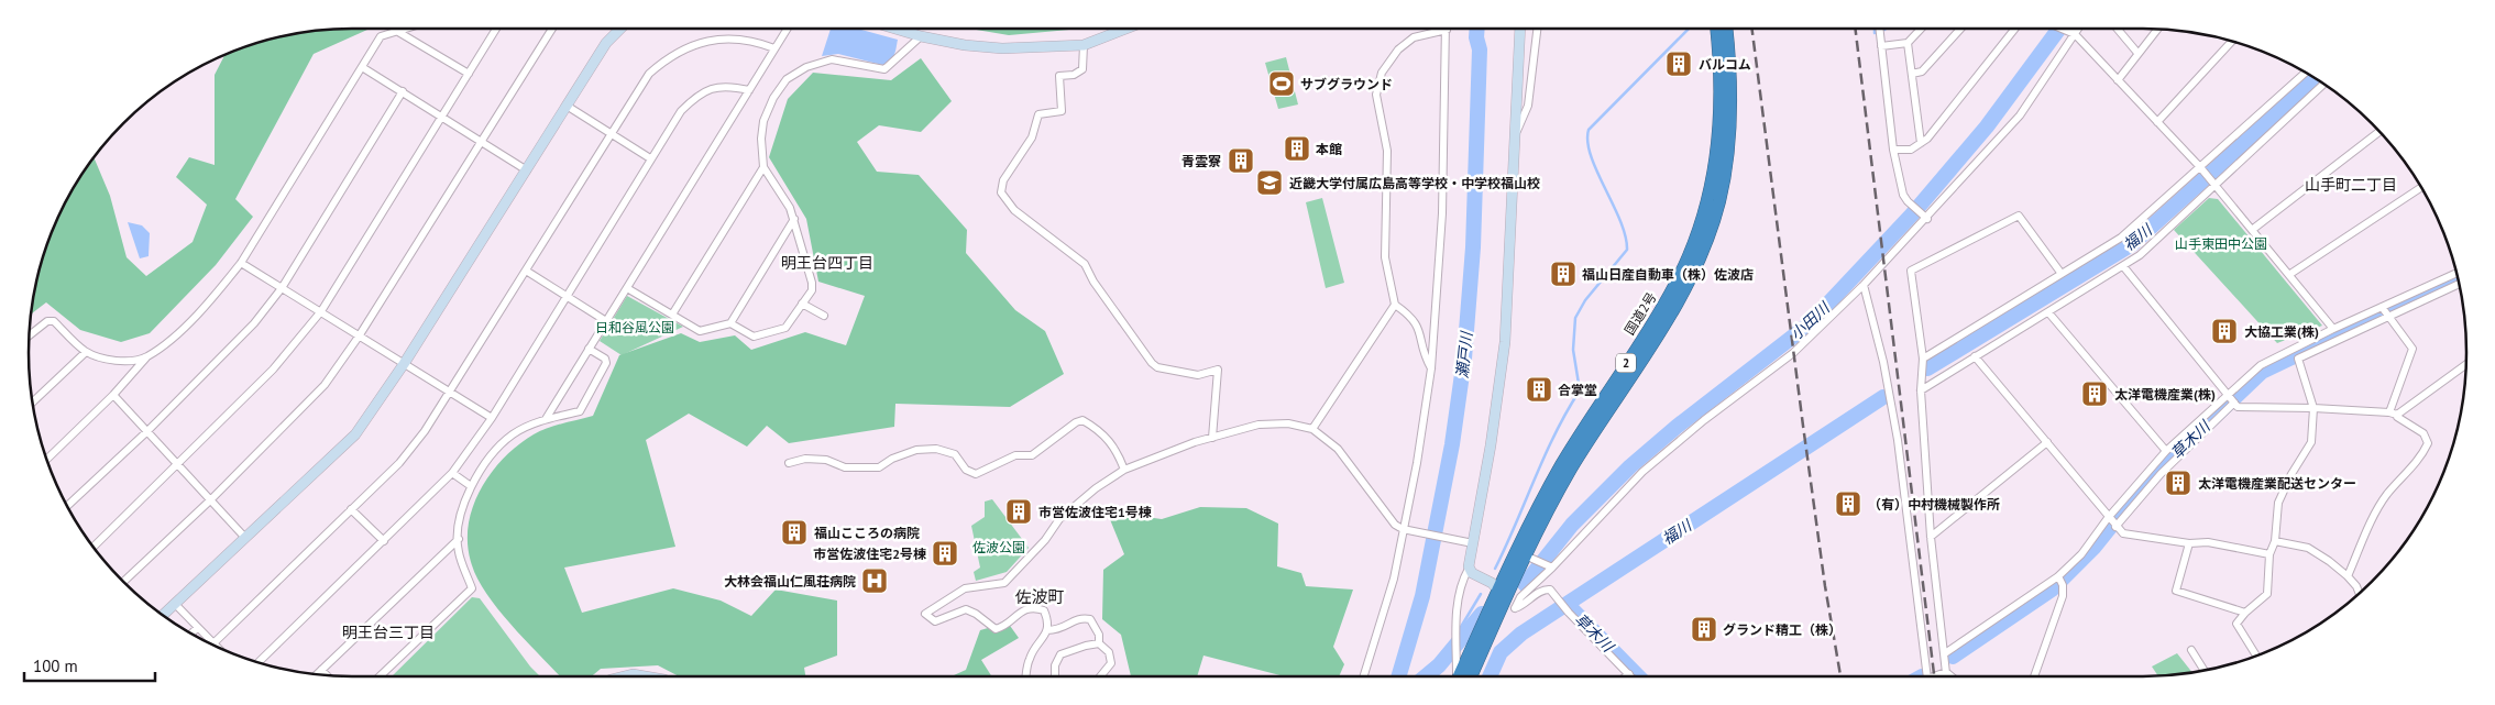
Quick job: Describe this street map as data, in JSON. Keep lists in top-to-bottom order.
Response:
{
  "streets": {
    "highway": ["国道2号", "2"]
  },
  "districts": [
    "山手町二丁目",
    "明王台四丁目",
    "佐波町",
    "明王台三丁目"
  ],
  "water": [
    "福川",
    "小田川",
    "瀬戸川",
    "草木川"
  ],
  "parks": ["山手東田中公園", "日和谷風公園", "佐波公園"],
  "places": {
    "building": [
      "バルコム",
      "本館",
      "青雲寮",
      "福山日産自動車（株）佐波店",
      "大協工業(株)",
      "合掌堂",
      "太洋電機産業(株)",
      "太洋電機産業配送センター",
      "（有）中村機械製作所",
      "市営佐波住宅1号棟",
      "福山こころの病院",
      "市営佐波住宅2号棟",
      "グランド精工（株）"
    ],
    "sports": ["サブグラウンド"],
    "school or university": ["近畿大学付属広島高等学校・中学校福山校"],
    "hospital": ["大林会福山仁風荘病院"]
  },
  "scale_bar": "100 m"
}
